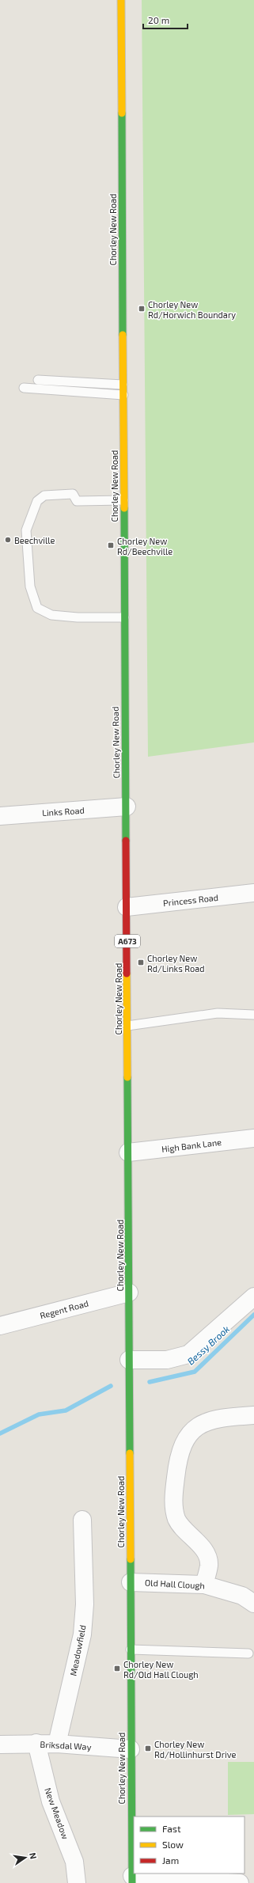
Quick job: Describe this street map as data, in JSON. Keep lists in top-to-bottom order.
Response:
{
  "streets": {
    "highway": ["Chorley New Road", "A673"],
    "street": [
      "Links Road",
      "Princess Road",
      "High Bank Lane",
      "Regent Road",
      "Old Hall Clough",
      "Meadowfield",
      "Briksdal Way",
      "New Meadow"
    ]
  },
  "crossings": [
    ["Chorley New Road", "Links Road"],
    ["Chorley New Road", "Princess Road"],
    ["Chorley New Road", "High Bank Lane"],
    ["Chorley New Road", "Regent Road"],
    ["Chorley New Road", "Old Hall Clough"],
    ["Chorley New Road", "Briksdal Way"],
    ["Meadowfield", "Briksdal Way"],
    ["Briksdal Way", "New Meadow"]
  ],
  "water": ["Bessy Brook"],
  "places": {
    "transit": [
      "Chorley New Rd/Horwich Boundary",
      "Chorley New Rd/Beechville",
      "Chorley New Rd/Links Road",
      "Chorley New Rd/Old Hall Clough",
      "Chorley New Rd/Hollinhurst Drive"
    ],
    "other": ["Beechville"]
  },
  "legend": ["Fast", "Slow", "Jam"],
  "scale_bar": "20 m",
  "north": "right"
}
